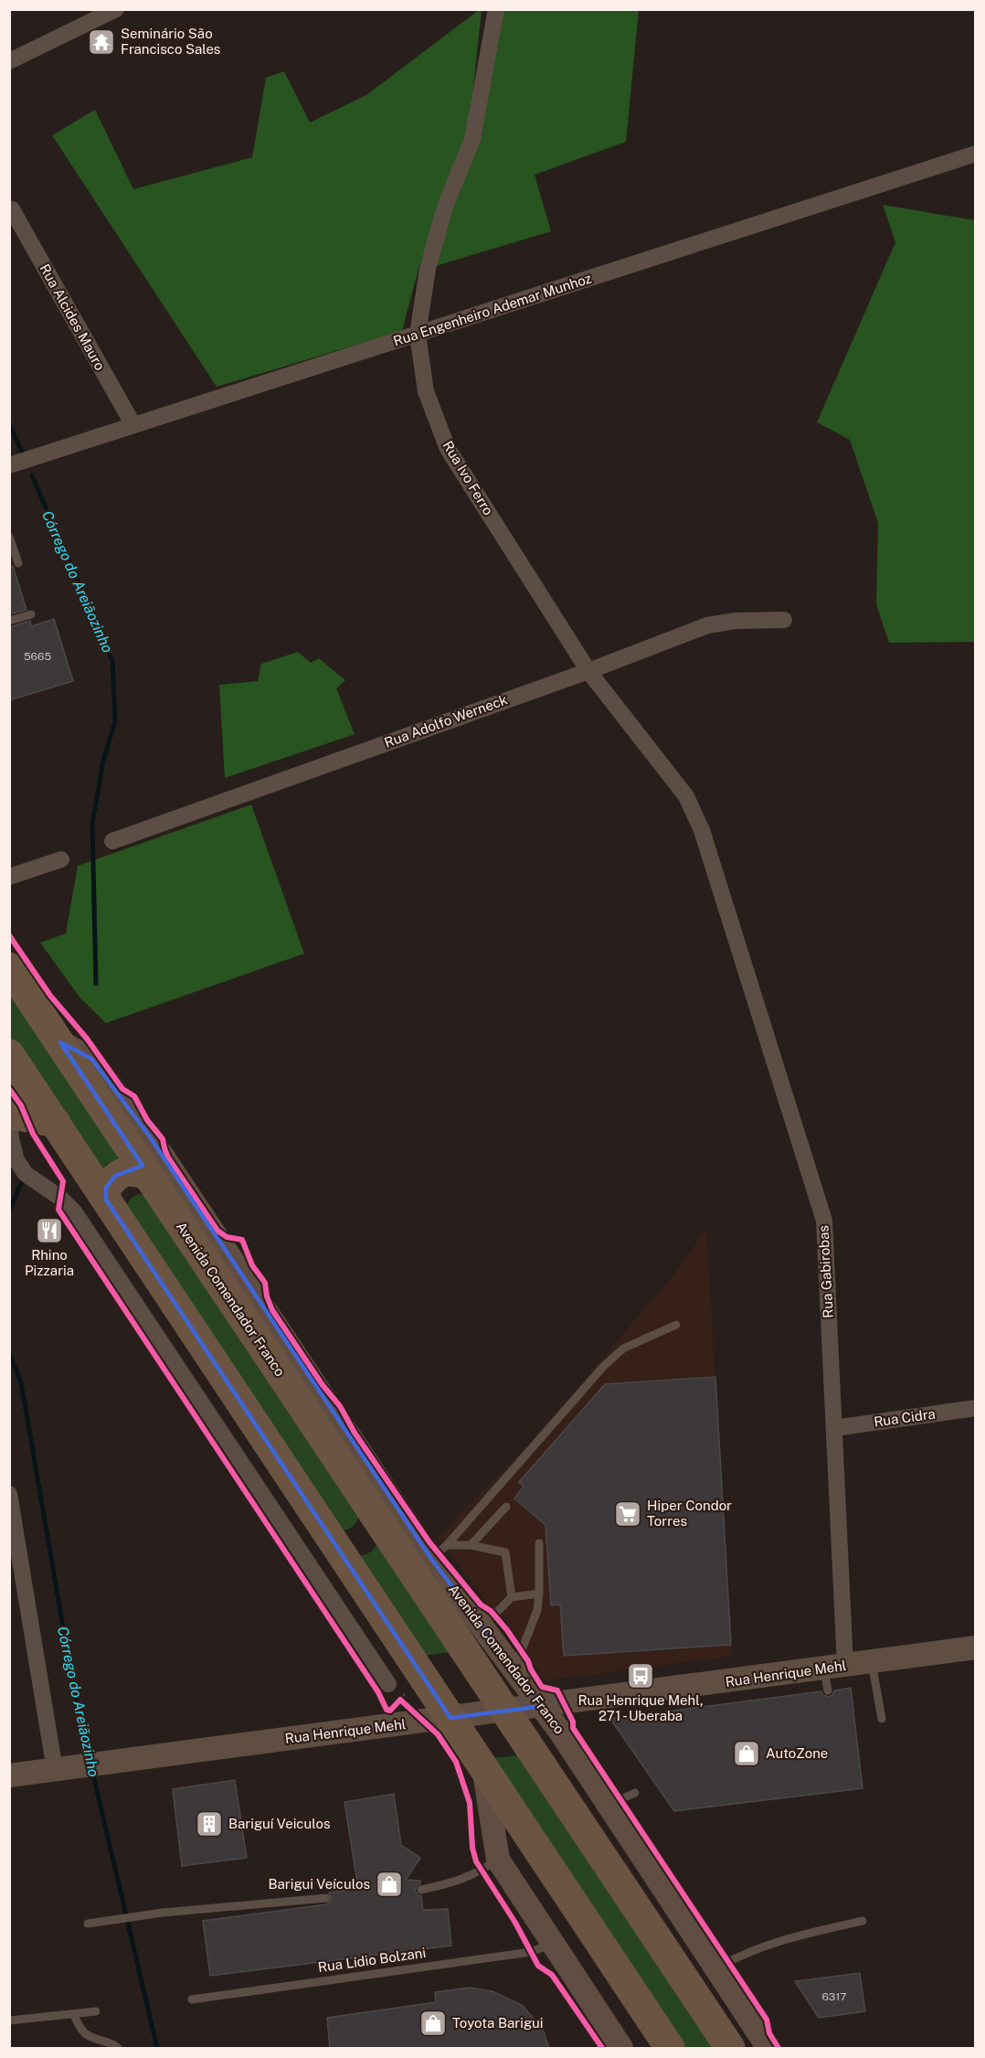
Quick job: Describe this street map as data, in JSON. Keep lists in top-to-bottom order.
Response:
{
  "streets": {
    "highway": ["Avenida Comendador Franco"],
    "main road": ["Rua Henrique Mehl"],
    "street": [
      "Rua Engenheiro Ademar Munhoz",
      "Rua Alcides Mauro",
      "Rua Ivo Ferro",
      "Rua Adolfo Werneck",
      "Rua Gabirobas",
      "Rua Cidra"
    ],
    "lane": ["Rua Lídio Bolzani"]
  },
  "crossings": [
    ["Rua Engenheiro Ademar Munhoz", "Rua Alcides Mauro"],
    ["Rua Engenheiro Ademar Munhoz", "Rua Ivo Ferro"],
    ["Rua Ivo Ferro", "Rua Adolfo Werneck"],
    ["Rua Ivo Ferro", "Rua Gabirobas"],
    ["Rua Gabirobas", "Rua Cidra"],
    ["Rua Gabirobas", "Rua Henrique Mehl"],
    ["Avenida Comendador Franco", "Rua Henrique Mehl"]
  ],
  "water": ["Córrego do Areiãozinho"],
  "places": {
    "temple": ["Seminário São Francisco Sales"],
    "restaurant": ["Rhino Pizzaria"],
    "supermarket": ["Hiper Condor Torres"],
    "bus stop": ["Rua Henrique Mehl, 271 - Uberaba"],
    "shop": ["AutoZone", "Barigui Veículos", "Toyota Barigui"],
    "building": ["Bariguí Veiculos"]
  },
  "house_numbers": ["5665", "6317"]
}
